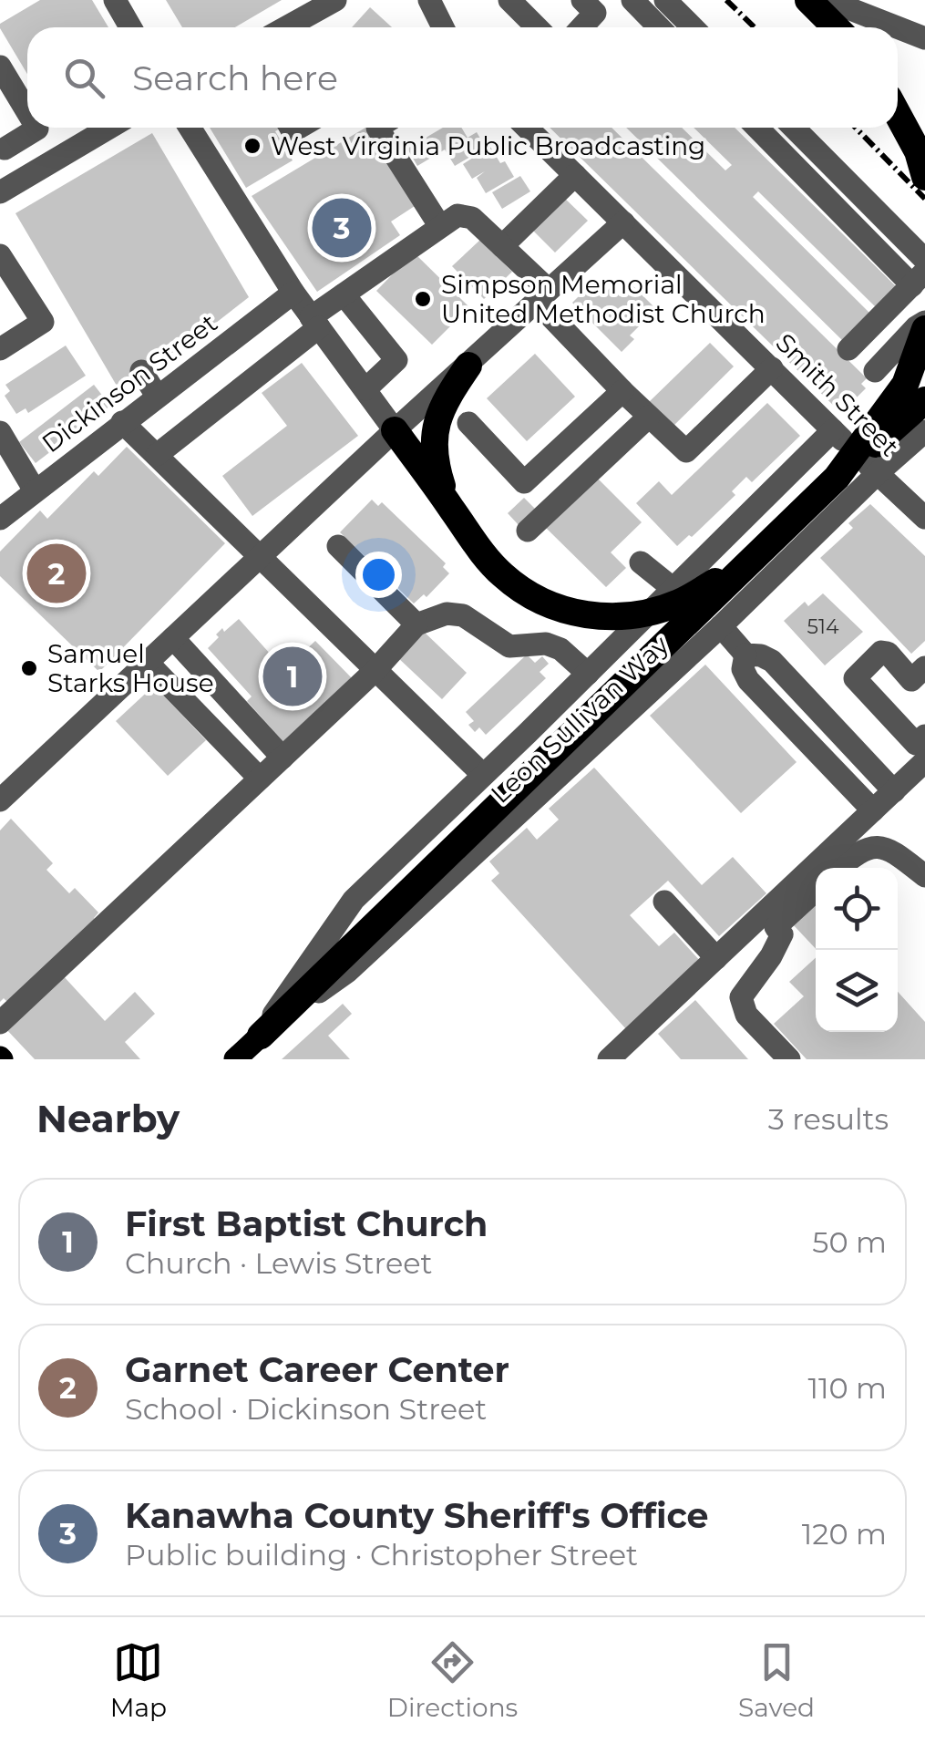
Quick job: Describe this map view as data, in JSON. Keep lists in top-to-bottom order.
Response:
{
  "streets": {
    "main road": ["Leon Sullivan Way"],
    "street": ["Dickinson Street", "Smith Street"]
  },
  "crossings": [
    ["Smith Street", "Leon Sullivan Way"]
  ],
  "places": ["West Virginia Public Broadcasting", "Simpson Memorial United Methodist Church", "Samuel Starks House"],
  "house_numbers": ["514"],
  "page": {
    "search": "Search here",
    "pins": ["3", "2", "1"],
    "heading": ["Nearby", "3 results"],
    "list": [
      {
        "mark": "1",
        "name": "First Baptist Church",
        "note": "Church · Lewis Street",
        "value": "50 m"
      },
      {
        "mark": "2",
        "name": "Garnet Career Center",
        "note": "School · Dickinson Street",
        "value": "110 m"
      },
      {
        "mark": "3",
        "name": "Kanawha County Sheriff's Office",
        "note": "Public building · Christopher Street",
        "value": "120 m"
      }
    ],
    "nav": ["Map", "Directions", "Saved"]
  }
}
